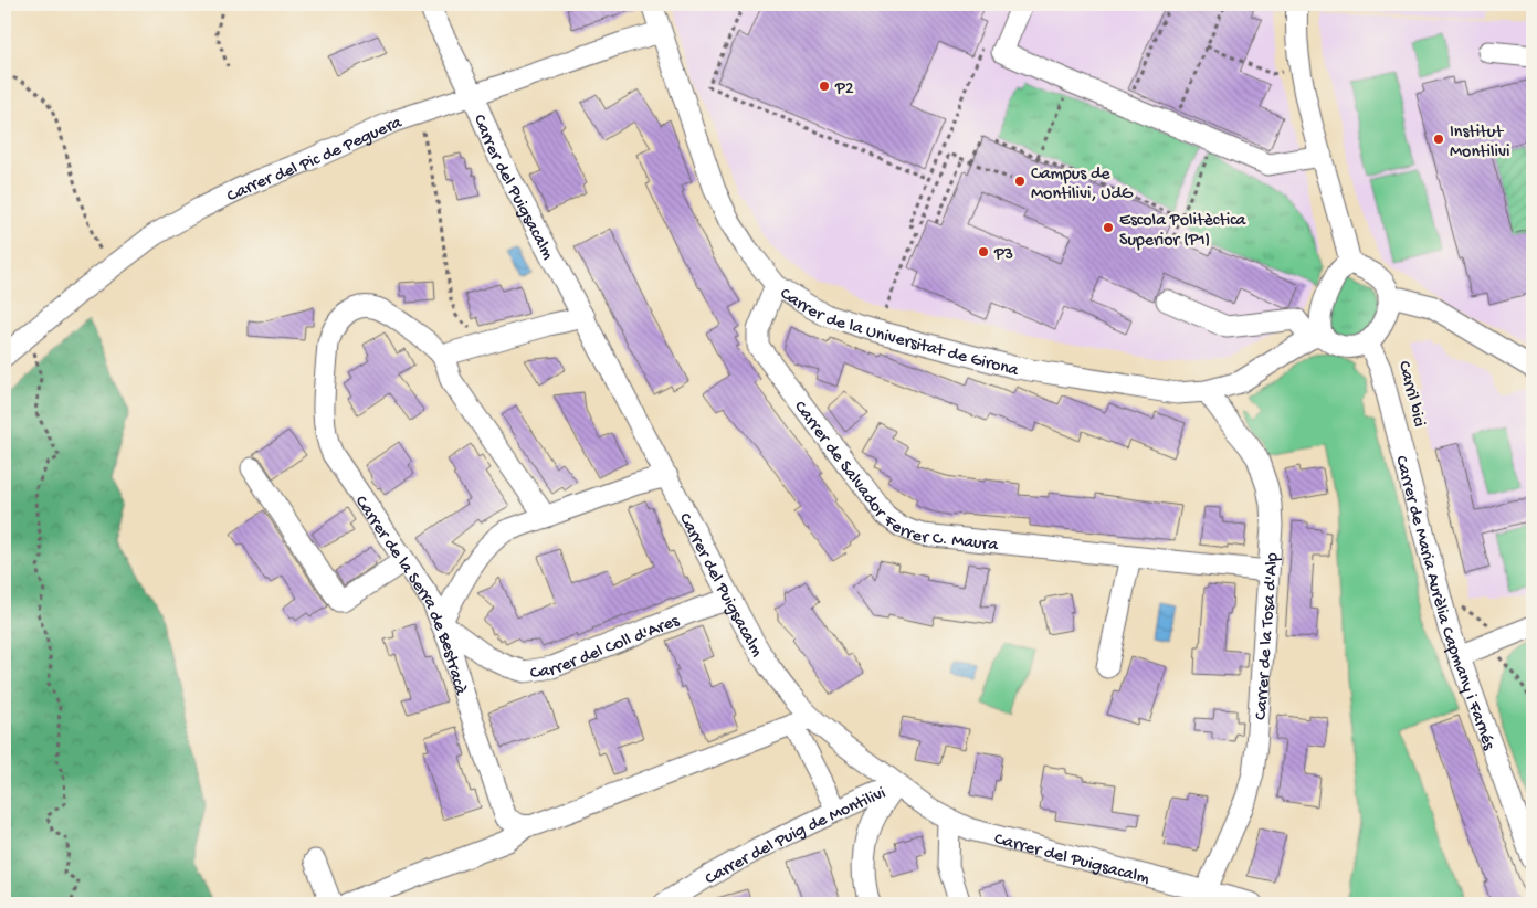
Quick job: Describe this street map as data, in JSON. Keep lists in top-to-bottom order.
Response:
{
  "streets": {
    "street": [
      "Carrer del Pic de Peguera",
      "Carrer del Puigsacalm",
      "Carrer de la Universitat de Girona",
      "Carrer de Salvador Ferrer C. Maura",
      "Carrer de la Serra de Bestracà",
      "Carrer de Maria Aurèlia Capmany i Farnés",
      "Carrer de la Tosa d'Alp",
      "Carrer del Coll d'Ares",
      "Carrer del Puig de Montilivi"
    ]
  },
  "crossings": [
    ["Carrer del Pic de Peguera", "Carrer del Puigsacalm"],
    ["Carrer del Pic de Peguera", "Carrer de la Universitat de Girona"],
    ["Carrer del Puigsacalm", "Carrer de la Tosa d'Alp"],
    ["Carrer del Puigsacalm", "Carrer del Coll d'Ares"],
    ["Carrer del Puigsacalm", "Carrer del Puig de Montilivi"],
    ["Carrer de la Universitat de Girona", "Carrer de Salvador Ferrer C. Maura"],
    ["Carrer de la Universitat de Girona", "Carrer de Maria Aurèlia Capmany i Farnés"],
    ["Carrer de la Universitat de Girona", "Carrer de la Tosa d'Alp"],
    ["Carrer de Salvador Ferrer C. Maura", "Carrer de la Tosa d'Alp"],
    ["Carrer de la Serra de Bestracà", "Carrer del Coll d'Ares"]
  ],
  "places": [
    "P2",
    "Institut Montilivi",
    "Campus de Montilivi, UdG",
    "Escola Politèctica Superior (P1)",
    "P3"
  ]
}
